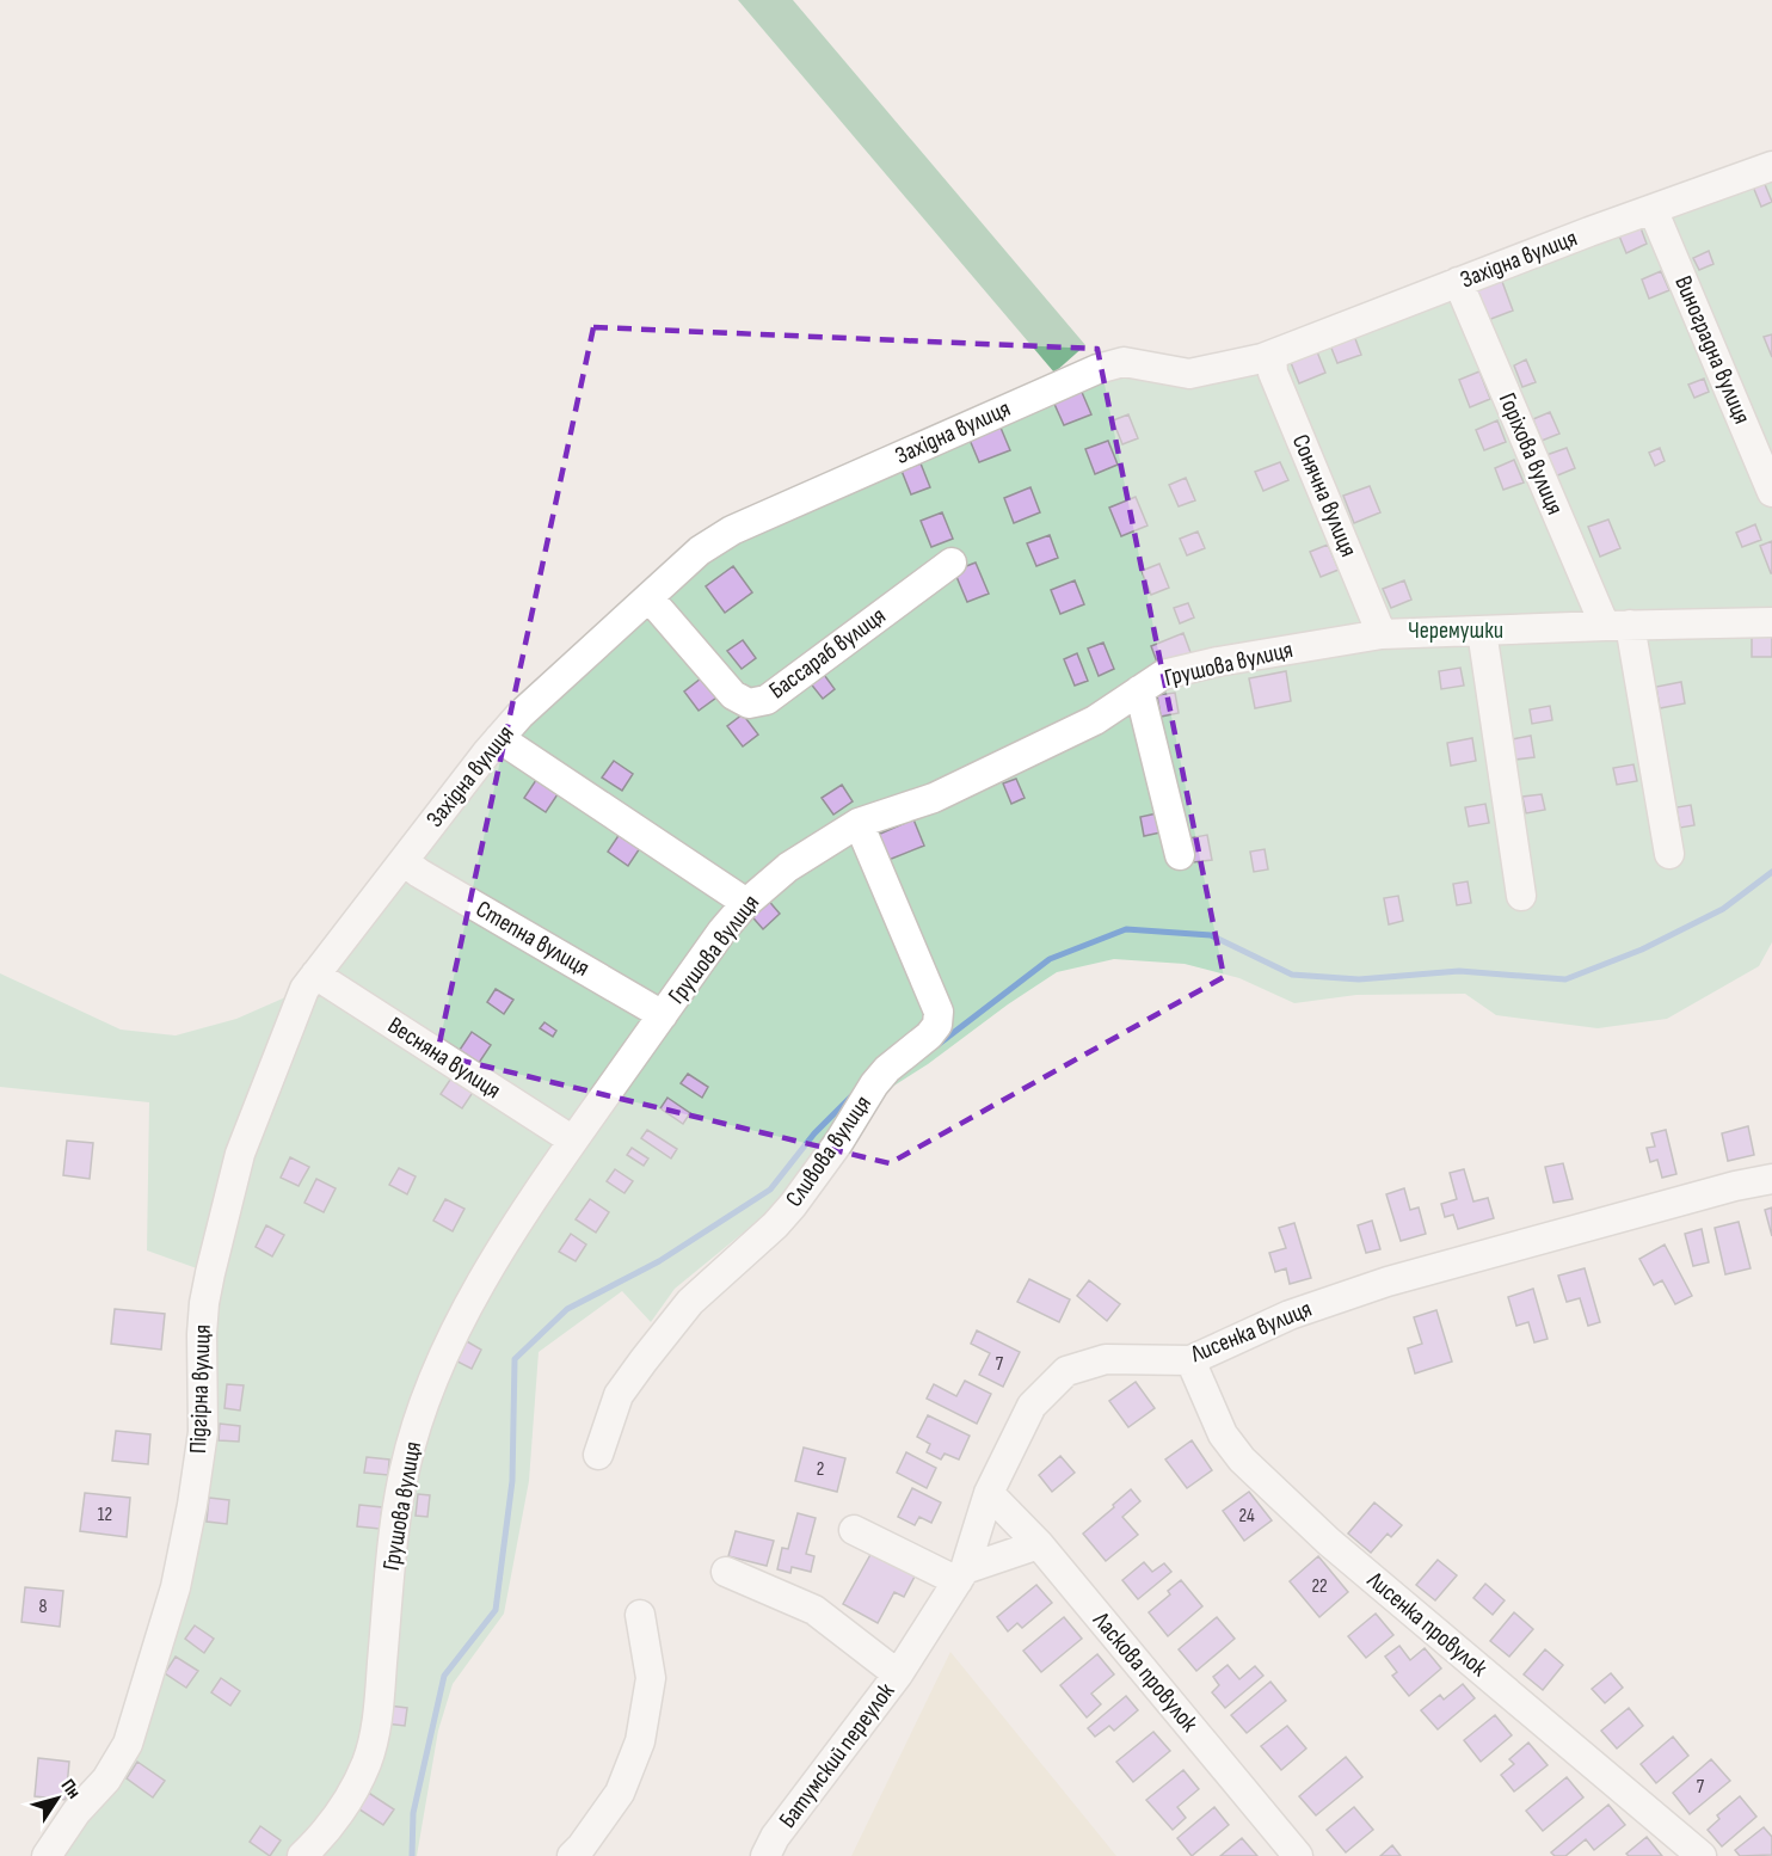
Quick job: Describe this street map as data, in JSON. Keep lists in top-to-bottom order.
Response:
{
  "streets": {
    "street": [
      "Західна вулиця",
      "Виноградна вулиця",
      "Горіхова вулиця",
      "Сонячна вулиця",
      "Бассараб вулиця",
      "Грушова вулиця",
      "Степна вулиця",
      "Весняна вулиця",
      "Сливова вулиця",
      "Лисенка вулиця",
      "Підгірна вулиця",
      "Лисенка провулок",
      "Ласкова провулок",
      "Батумский переулок"
    ]
  },
  "crossings": [
    ["Західна вулиця", "Виноградна вулиця"],
    ["Західна вулиця", "Горіхова вулиця"],
    ["Західна вулиця", "Сонячна вулиця"],
    ["Західна вулиця", "Бассараб вулиця"],
    ["Західна вулиця", "Степна вулиця"],
    ["Західна вулиця", "Весняна вулиця"],
    ["Західна вулиця", "Підгірна вулиця"],
    ["Горіхова вулиця", "Грушова вулиця"],
    ["Сонячна вулиця", "Грушова вулиця"],
    ["Грушова вулиця", "Степна вулиця"],
    ["Грушова вулиця", "Весняна вулиця"],
    ["Грушова вулиця", "Сливова вулиця"],
    ["Весняна вулиця", "Підгірна вулиця"],
    ["Лисенка вулиця", "Лисенка провулок"],
    ["Лисенка вулиця", "Ласкова провулок"],
    ["Лисенка вулиця", "Батумский переулок"]
  ],
  "parks": ["Черемушки"],
  "house_numbers": [
    "7",
    "2",
    "12",
    "24",
    "22",
    "8",
    "7"
  ],
  "north": "top right"
}
